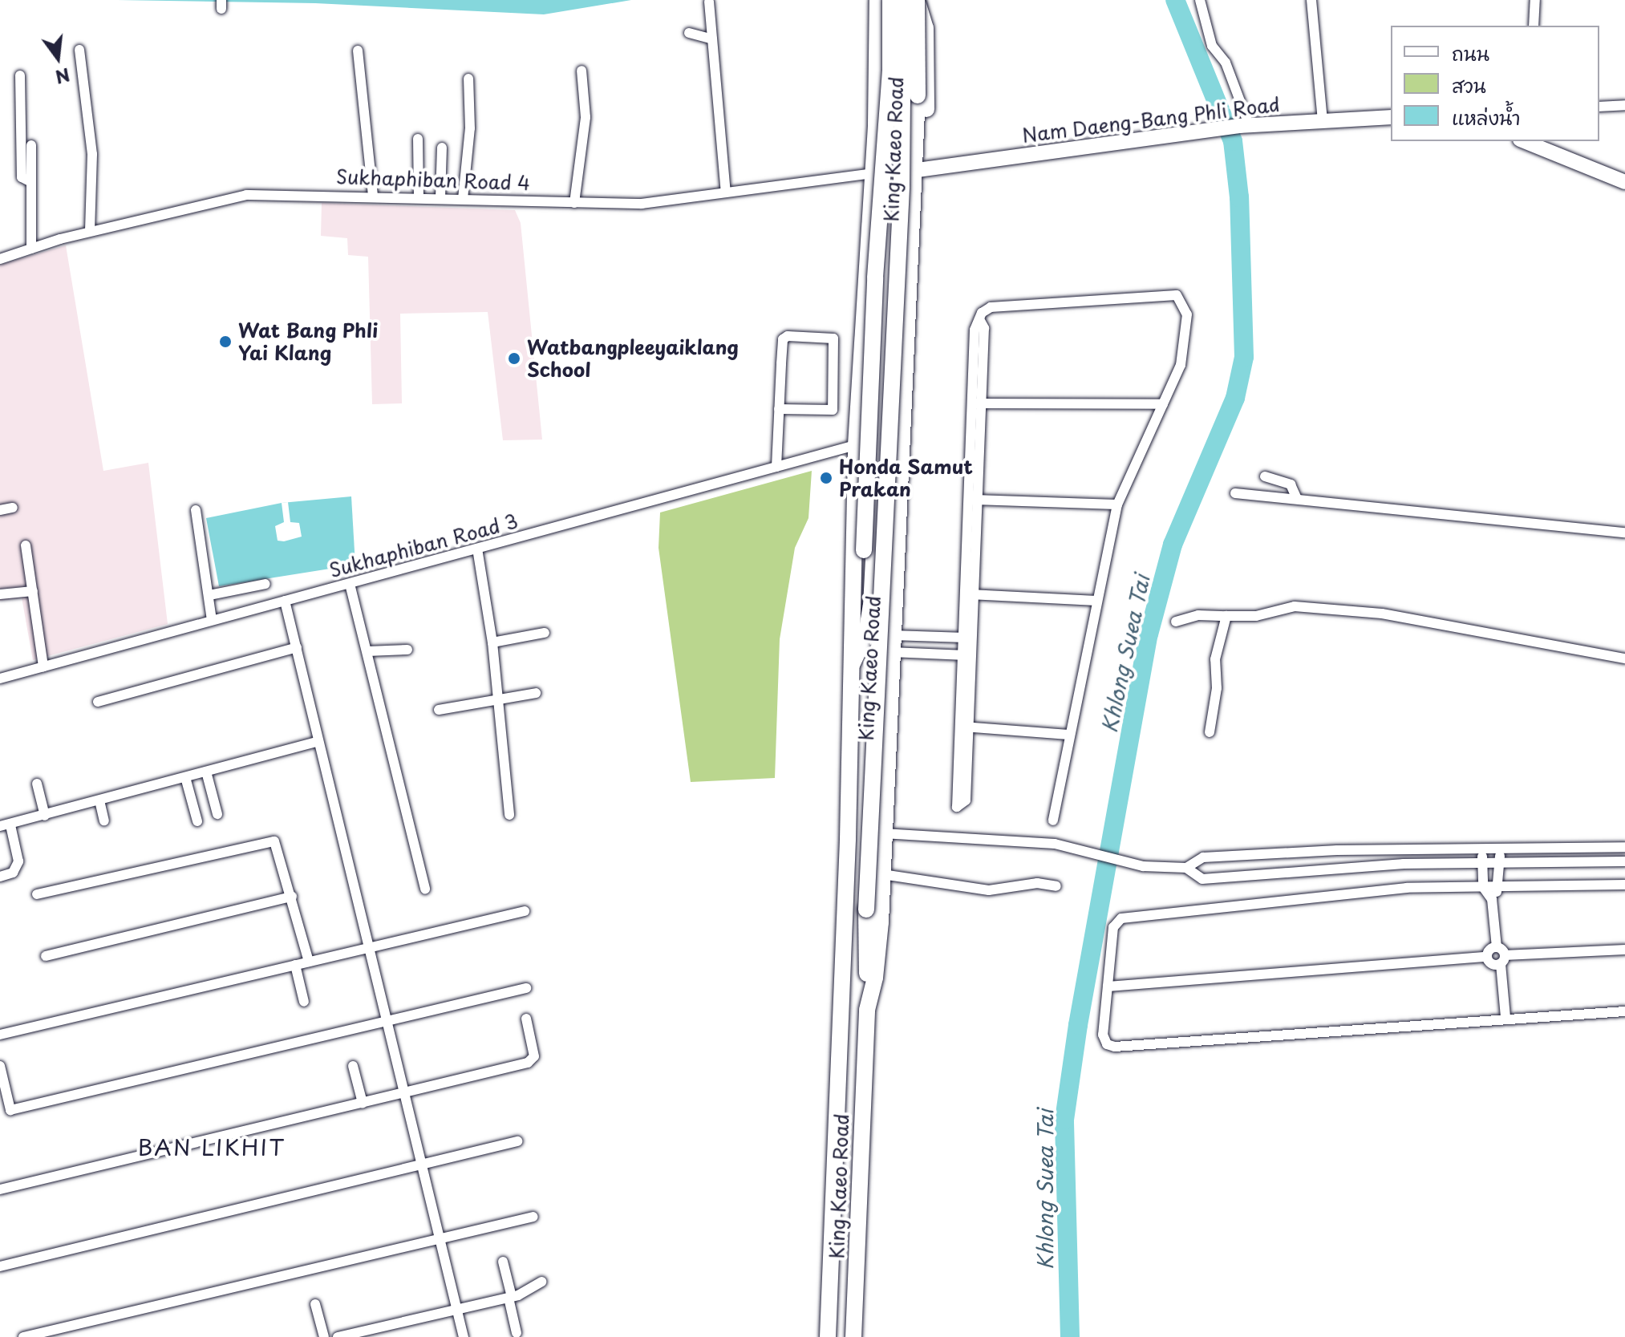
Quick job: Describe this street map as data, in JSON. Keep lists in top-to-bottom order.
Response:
{
  "streets": {
    "main road": ["Nam Daeng-Bang Phli Road", "King Kaeo Road"],
    "street": ["Sukhaphiban Road 4", "Sukhaphiban Road 3"]
  },
  "crossings": [
    ["Nam Daeng-Bang Phli Road", "King Kaeo Road"],
    ["King Kaeo Road", "Sukhaphiban Road 4"],
    ["King Kaeo Road", "Sukhaphiban Road 3"]
  ],
  "districts": ["BAN LIKHIT"],
  "water": ["Khlong Suea Tai"],
  "places": ["Wat Bang Phli Yai Klang", "Watbangpleeyaiklang School", "Honda Samut Prakan"],
  "legend": ["ถนน", "สวน", "แหล่งน้ำ"],
  "north": "bottom"
}
